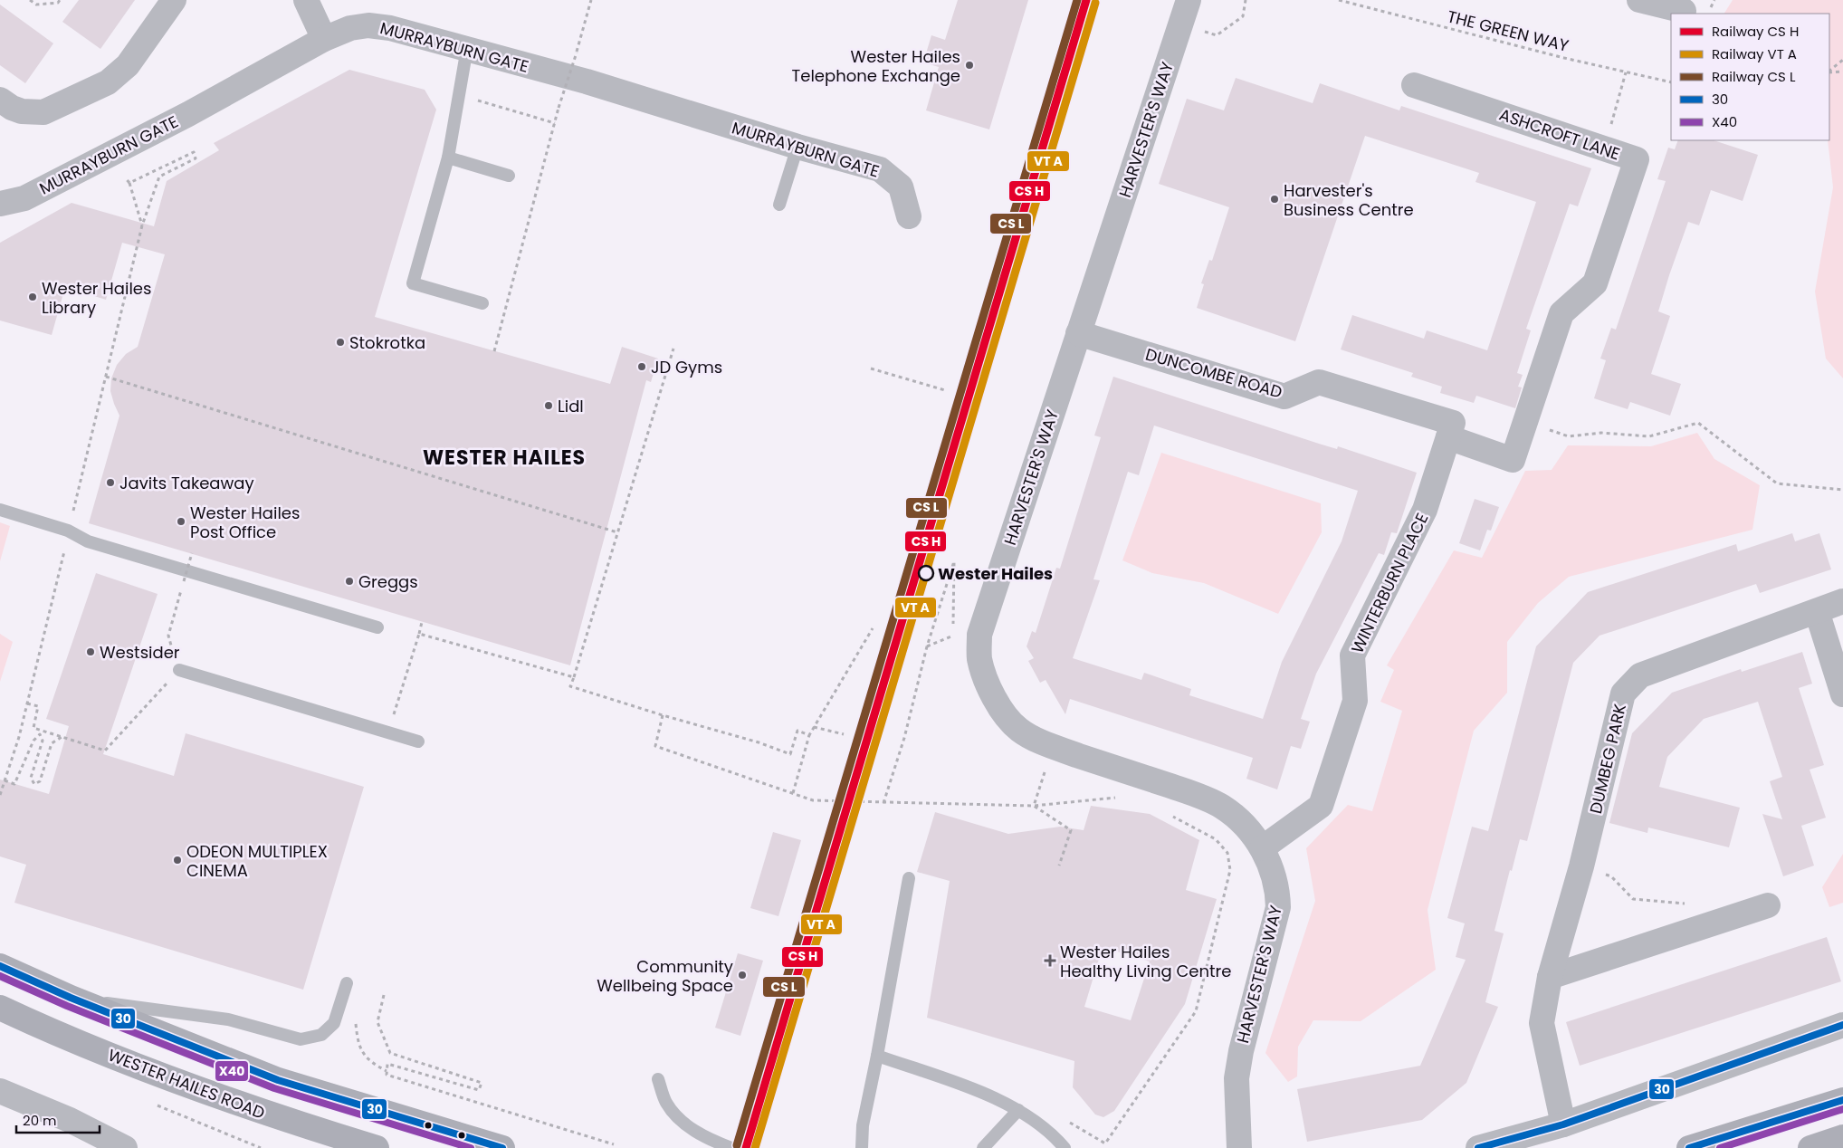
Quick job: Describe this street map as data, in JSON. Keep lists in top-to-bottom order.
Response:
{
  "streets": {
    "main road": ["WESTER HAILES ROAD"],
    "street": [
      "MURRAYBURN GATE",
      "HARVESTER'S WAY",
      "ASHCROFT LANE",
      "DUNCOMBE ROAD",
      "WINTERBURN PLACE",
      "DUMBEG PARK"
    ],
    "path": ["THE GREEN WAY"]
  },
  "crossings": [
    ["HARVESTER'S WAY", "DUNCOMBE ROAD"],
    ["HARVESTER'S WAY", "WINTERBURN PLACE"],
    ["ASHCROFT LANE", "DUNCOMBE ROAD"],
    ["ASHCROFT LANE", "WINTERBURN PLACE"],
    ["DUNCOMBE ROAD", "WINTERBURN PLACE"]
  ],
  "districts": ["WESTER HAILES"],
  "places": {
    "other": [
      "Wester Hailes Telephone Exchange",
      "Harvester's Business Centre",
      "Wester Hailes Library",
      "Stokrotka",
      "JD Gyms",
      "Lidl",
      "Javits Takeaway",
      "Wester Hailes Post Office",
      "Wester Hailes",
      "Greggs",
      "Westsider",
      "ODEON MULTIPLEX CINEMA",
      "Community Wellbeing Space"
    ],
    "health": ["Wester Hailes Healthy Living Centre"]
  },
  "lines": ["transit line 30", "transit line X40"],
  "legend": [
    "Railway CS H",
    "Railway VT A",
    "Railway CS L",
    "30",
    "X40"
  ],
  "scale_bar": "20 m"
}
